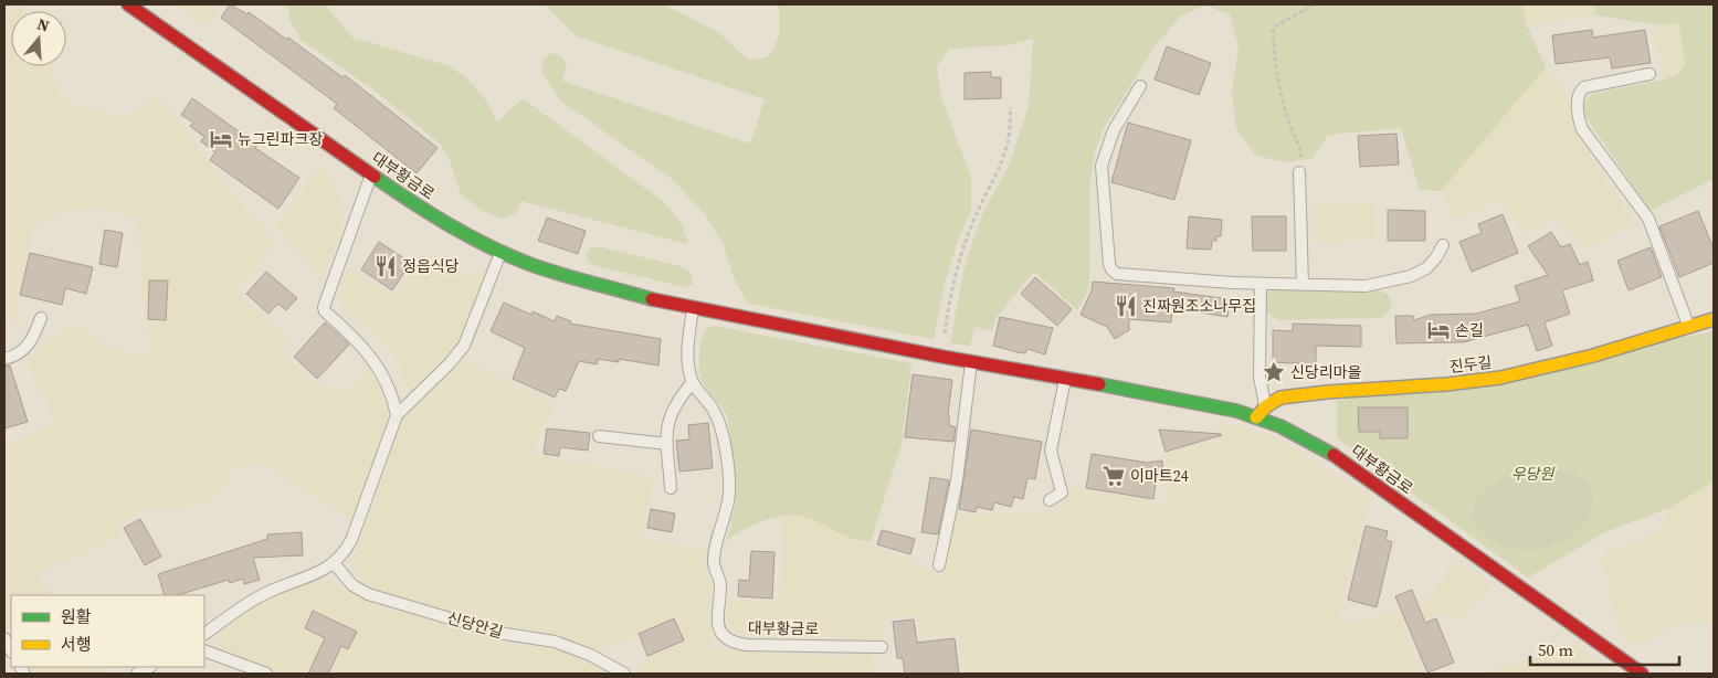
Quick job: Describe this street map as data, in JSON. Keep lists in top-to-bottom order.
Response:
{
  "streets": {
    "main road": ["대부황금로", "진두길"],
    "lane": ["신당안길"]
  },
  "crossings": [
    ["대부황금로", "진두길"]
  ],
  "parks": ["우당원"],
  "places": {
    "hotel": ["뉴그린파크장", "손길"],
    "restaurant": ["정읍식당", "진짜원조소나무집"],
    "place": ["신당리마을"],
    "supermarket": ["이마트24"]
  },
  "legend": ["원활", "서행"],
  "scale_bar": "50 m",
  "north": "top"
}
